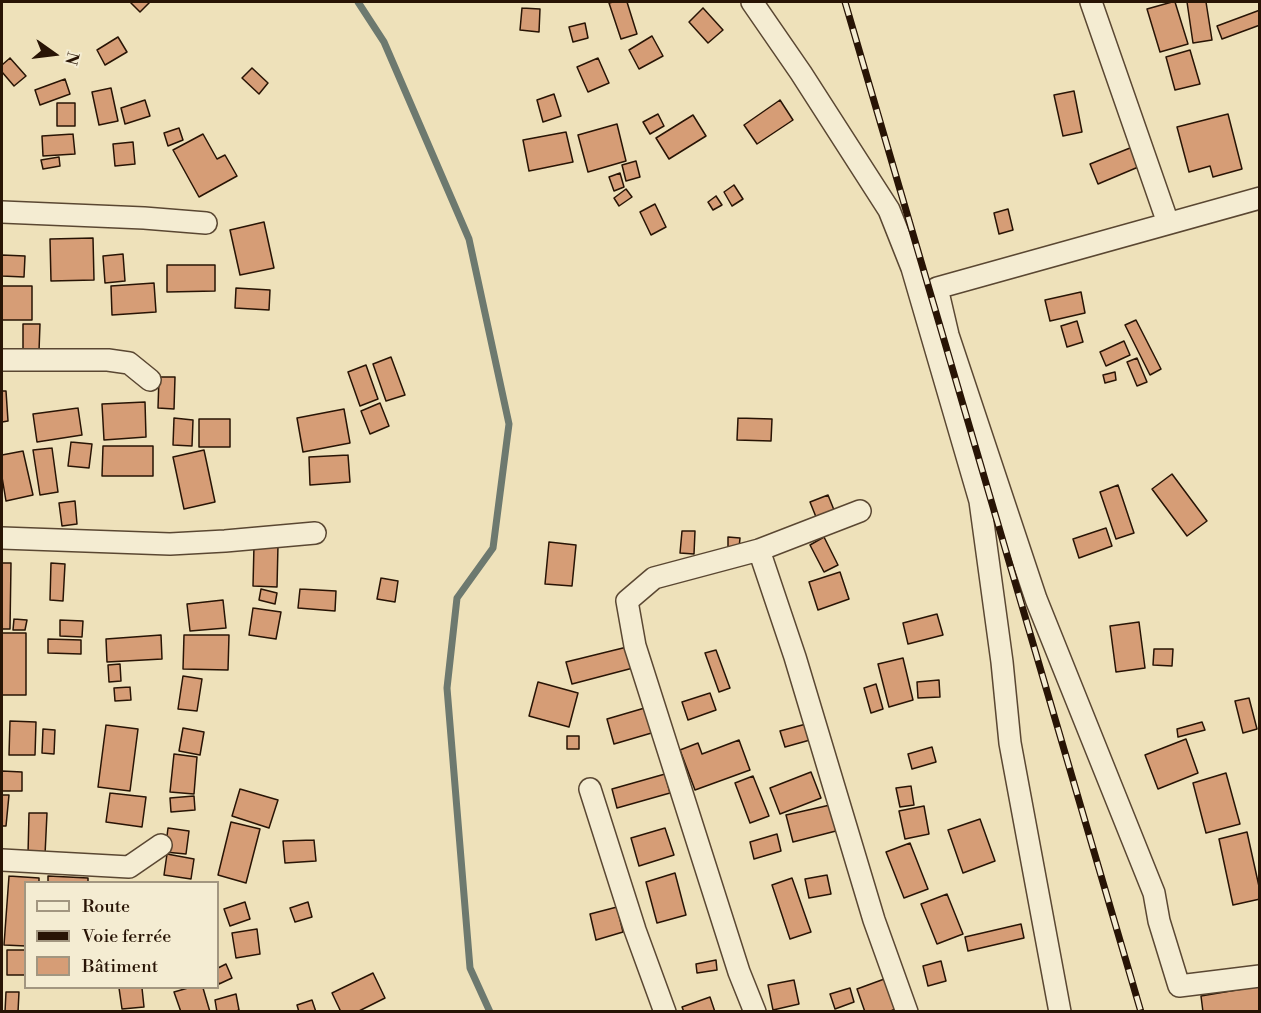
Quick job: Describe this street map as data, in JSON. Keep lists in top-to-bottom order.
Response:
{
  "legend": ["Route", "Voie ferrée", "Bâtiment"],
  "north": "right"
}
